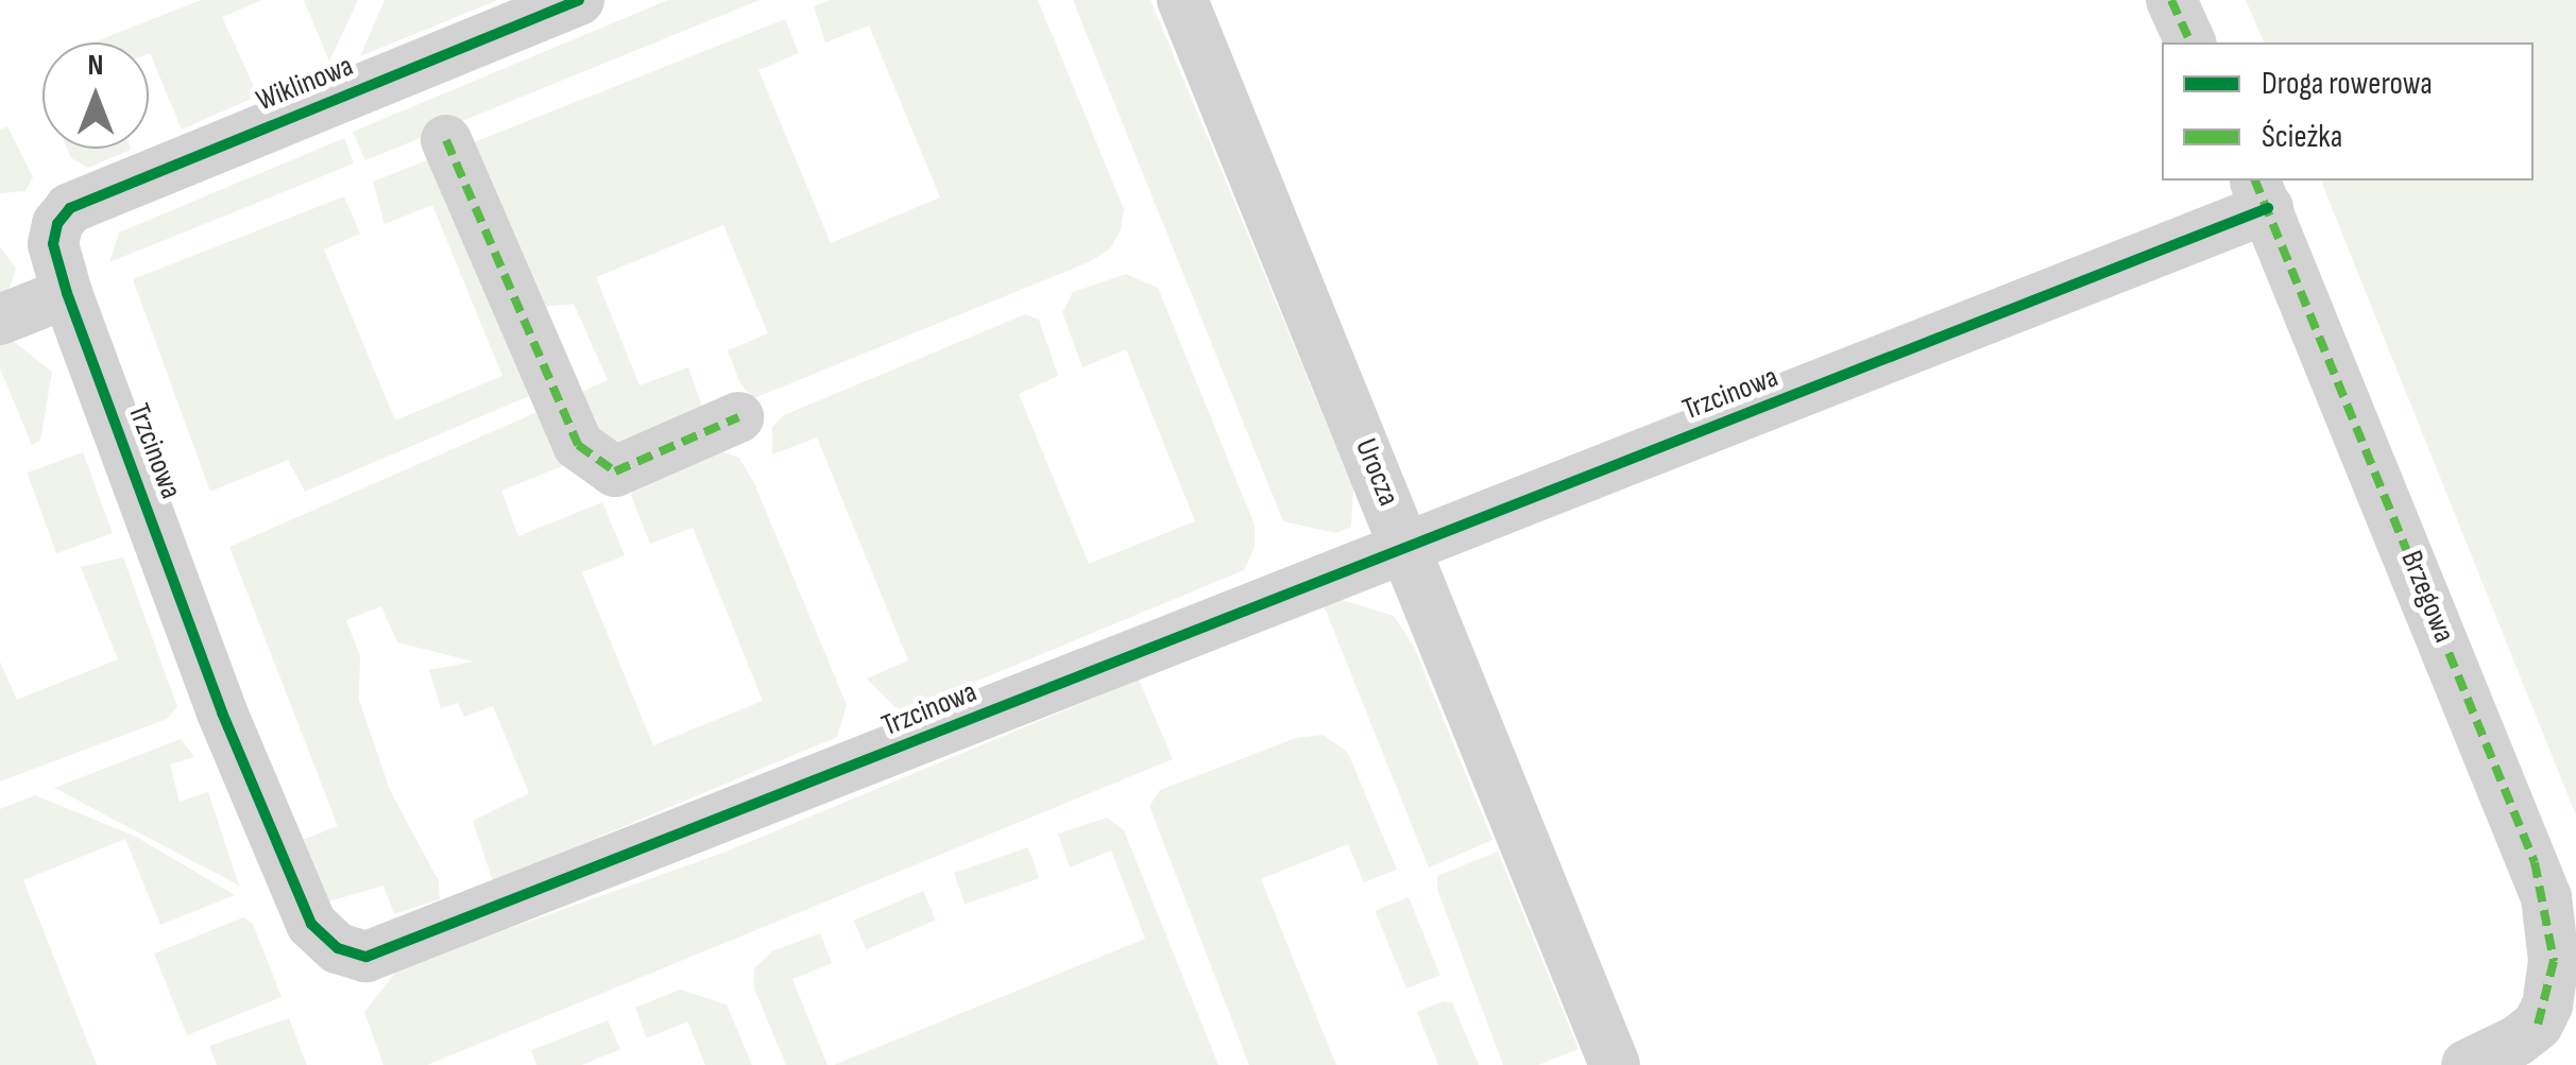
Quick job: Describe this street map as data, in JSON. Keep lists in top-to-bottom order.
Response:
{
  "streets": {
    "street": [
      "Wiklinowa",
      "Trzcinowa",
      "Urocza",
      "Brzegowa"
    ]
  },
  "crossings": [
    ["Wiklinowa", "Trzcinowa"],
    ["Trzcinowa", "Urocza"],
    ["Trzcinowa", "Brzegowa"]
  ],
  "legend": ["Droga rowerowa", "Ścieżka"],
  "north": "top"
}
